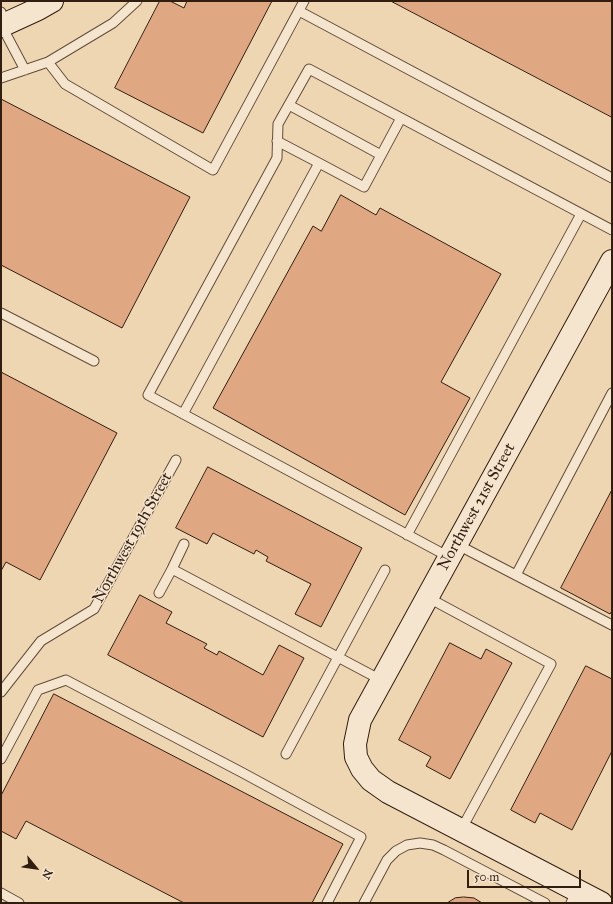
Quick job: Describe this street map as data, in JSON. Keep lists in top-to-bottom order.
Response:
{
  "streets": {
    "street": ["Northwest 21st Street"],
    "lane": ["Northwest 19th Street"]
  },
  "scale_bar": "50 m",
  "north": "bottom right"
}
